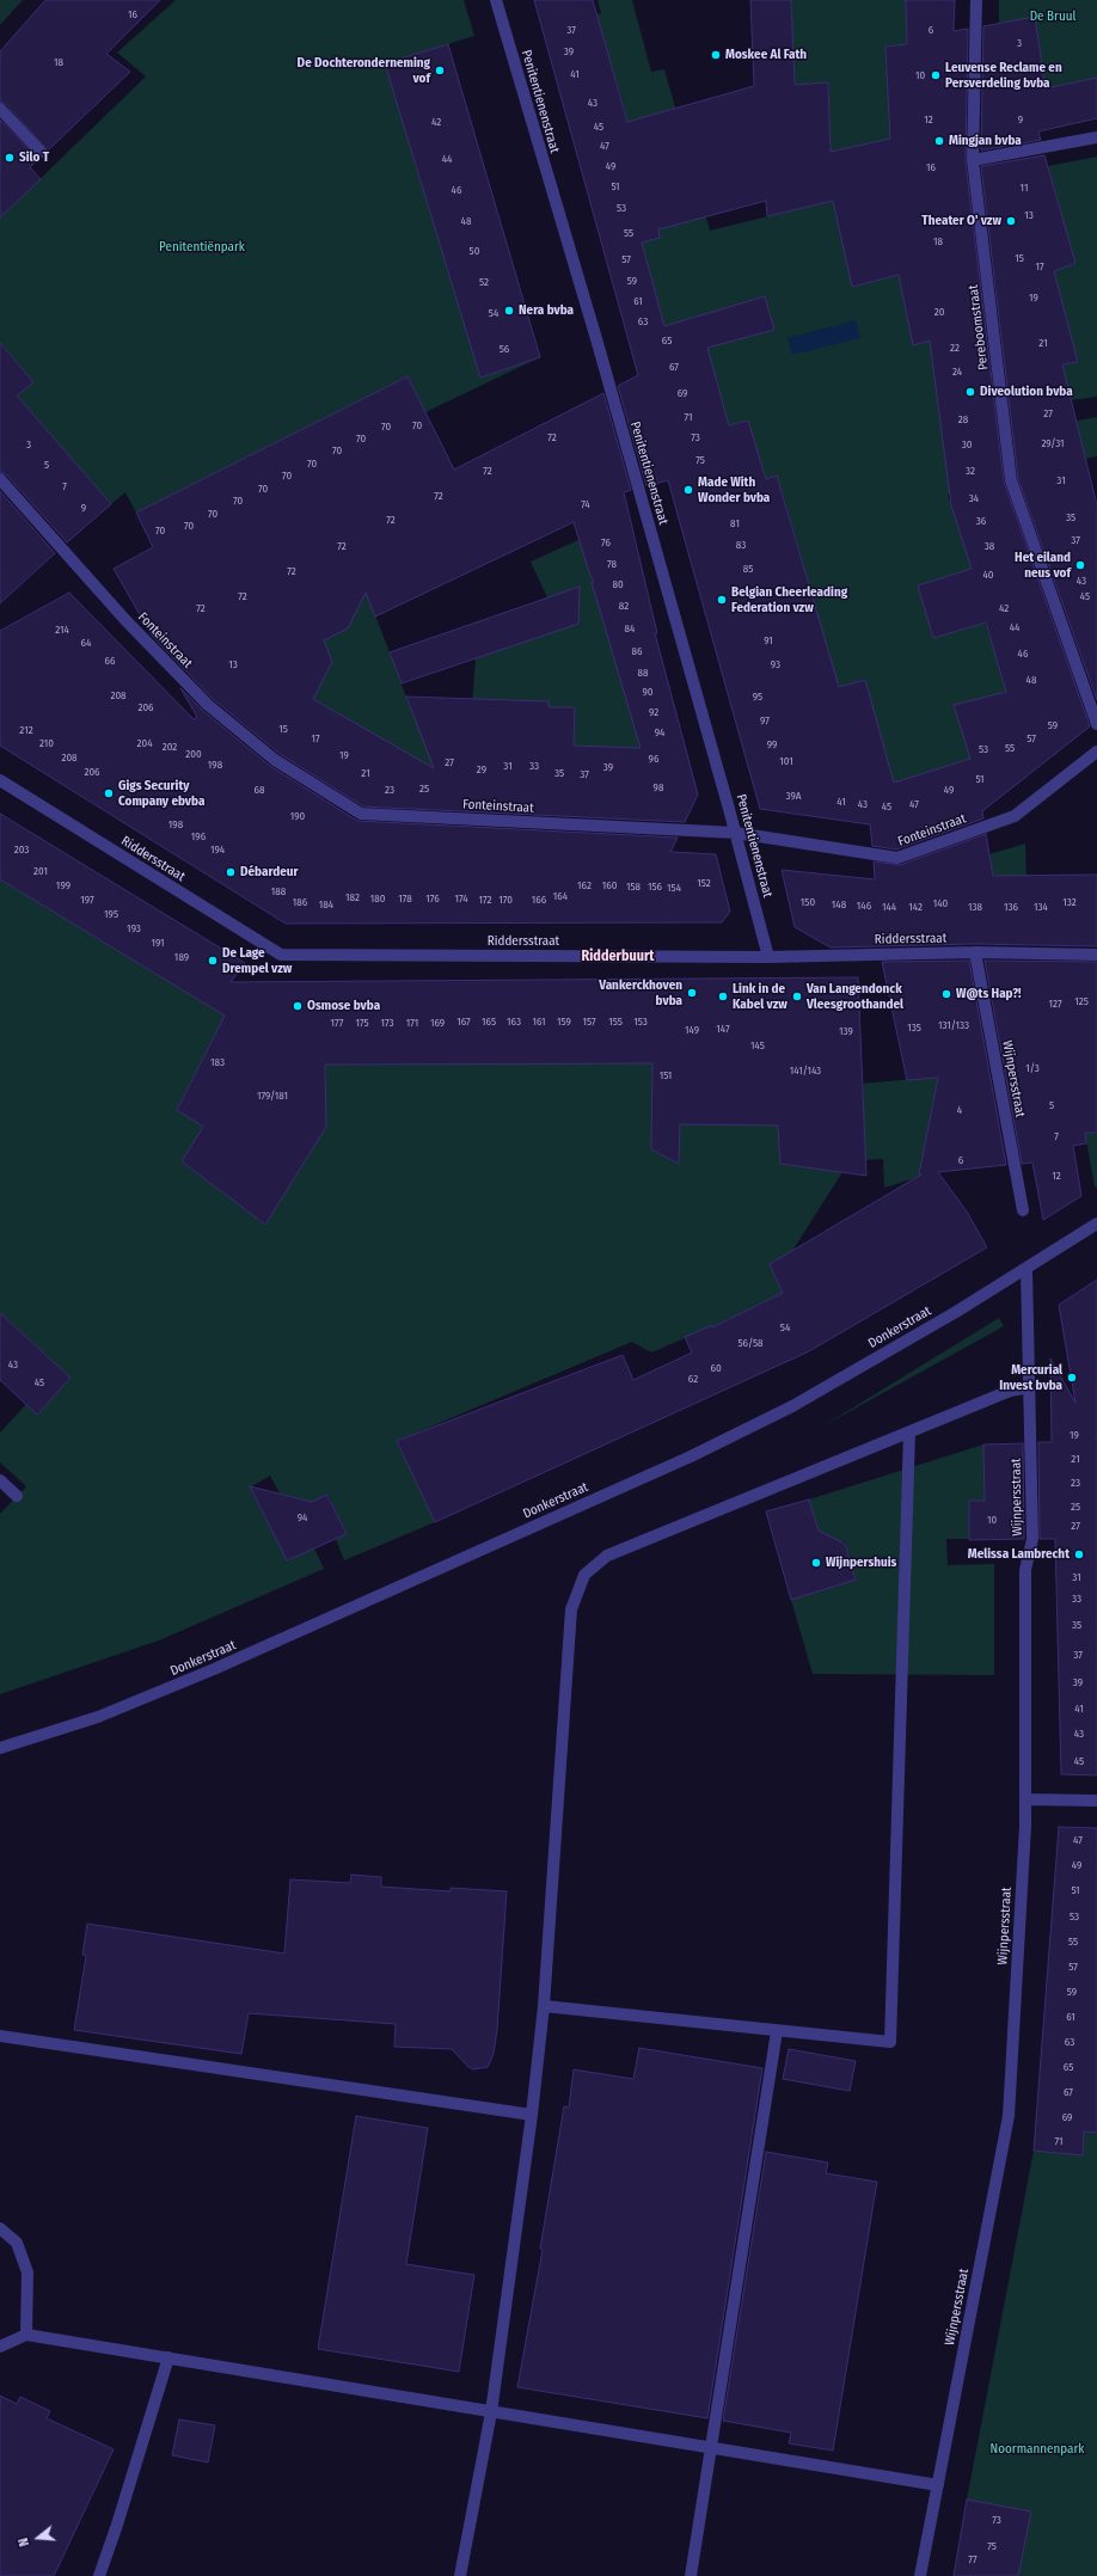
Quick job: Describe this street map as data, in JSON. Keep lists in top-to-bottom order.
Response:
{
  "streets": {
    "street": [
      "Penitentienenstraat",
      "Pereboomstraat",
      "Fonteinstraat",
      "Riddersstraat",
      "Wijnpersstraat",
      "Donkerstraat"
    ]
  },
  "crossings": [
    ["Penitentienenstraat", "Fonteinstraat"],
    ["Penitentienenstraat", "Riddersstraat"],
    ["Riddersstraat", "Wijnpersstraat"],
    ["Wijnpersstraat", "Donkerstraat"]
  ],
  "districts": ["Ridderbuurt"],
  "parks": ["De Bruul", "Penitentiënpark", "Noormannenpark"],
  "places": [
    "Moskee Al Fath",
    "De Dochteronderneming vof",
    "Leuvense Reclame en Persverdeling bvba",
    "Mingjan bvba",
    "Silo T",
    "Theater O' vzw",
    "Nera bvba",
    "Diveolution bvba",
    "Made With Wonder bvba",
    "Het eiland neus vof",
    "Belgian Cheerleading Federation vzw",
    "Gigs Security Company ebvba",
    "Débardeur",
    "De Lage Drempel vzw",
    "Vankerckhoven bvba",
    "W@ts Hap?!",
    "Link in de Kabel vzw",
    "Van Langendonck Vleesgroothandel",
    "Osmose bvba",
    "Mercurial Invest bvba",
    "Melissa Lambrecht",
    "Wijnpershuis"
  ],
  "house_numbers": [
    "16",
    "37",
    "6",
    "3",
    "39",
    "18",
    "41",
    "10",
    "43",
    "12",
    "9",
    "42",
    "45",
    "47",
    "44",
    "49",
    "16",
    "51",
    "11",
    "46",
    "53",
    "13",
    "48",
    "55",
    "18",
    "50",
    "15",
    "57",
    "17",
    "59",
    "52",
    "19",
    "61",
    "20",
    "54",
    "63",
    "65",
    "21",
    "22",
    "56",
    "67",
    "24",
    "69",
    "27",
    "71",
    "28",
    "70",
    "70",
    "72",
    "73",
    "70",
    "29/31",
    "3",
    "30",
    "70",
    "75",
    "70",
    "5",
    "72",
    "32",
    "70",
    "31",
    "7",
    "70",
    "72",
    "34",
    "70",
    "74",
    "9",
    "70",
    "35",
    "72",
    "36",
    "81",
    "70",
    "70",
    "37",
    "76",
    "83",
    "72",
    "38",
    "78",
    "85",
    "72",
    "40",
    "43",
    "80",
    "72",
    "45",
    "82",
    "72",
    "42",
    "44",
    "84",
    "214",
    "91",
    "64",
    "86",
    "46",
    "66",
    "13",
    "93",
    "88",
    "48",
    "90",
    "208",
    "95",
    "206",
    "92",
    "97",
    "59",
    "15",
    "212",
    "94",
    "17",
    "57",
    "210",
    "204",
    "99",
    "202",
    "55",
    "53",
    "200",
    "19",
    "208",
    "96",
    "101",
    "27",
    "198",
    "31",
    "33",
    "39",
    "29",
    "206",
    "21",
    "35",
    "37",
    "51",
    "98",
    "25",
    "68",
    "23",
    "49",
    "39A",
    "41",
    "43",
    "47",
    "45",
    "190",
    "198",
    "196",
    "203",
    "194",
    "201",
    "152",
    "199",
    "162",
    "160",
    "158",
    "156",
    "154",
    "188",
    "164",
    "182",
    "180",
    "178",
    "176",
    "174",
    "197",
    "172",
    "170",
    "166",
    "186",
    "150",
    "132",
    "140",
    "184",
    "148",
    "146",
    "144",
    "142",
    "138",
    "136",
    "134",
    "195",
    "193",
    "191",
    "189",
    "125",
    "127",
    "167",
    "165",
    "163",
    "161",
    "159",
    "157",
    "155",
    "153",
    "177",
    "175",
    "173",
    "171",
    "169",
    "131/133",
    "135",
    "147",
    "149",
    "139",
    "145",
    "183",
    "1/3",
    "141/143",
    "151",
    "179/181",
    "5",
    "4",
    "7",
    "6",
    "12",
    "54",
    "56/58",
    "43",
    "60",
    "62",
    "45",
    "19",
    "21",
    "23",
    "25",
    "94",
    "10",
    "27",
    "31",
    "33",
    "35",
    "37",
    "39",
    "41",
    "43",
    "45",
    "47",
    "49",
    "51",
    "53",
    "55",
    "57",
    "59",
    "61",
    "63",
    "65",
    "67",
    "69",
    "71",
    "73",
    "75",
    "77"
  ],
  "north": "left"
}
